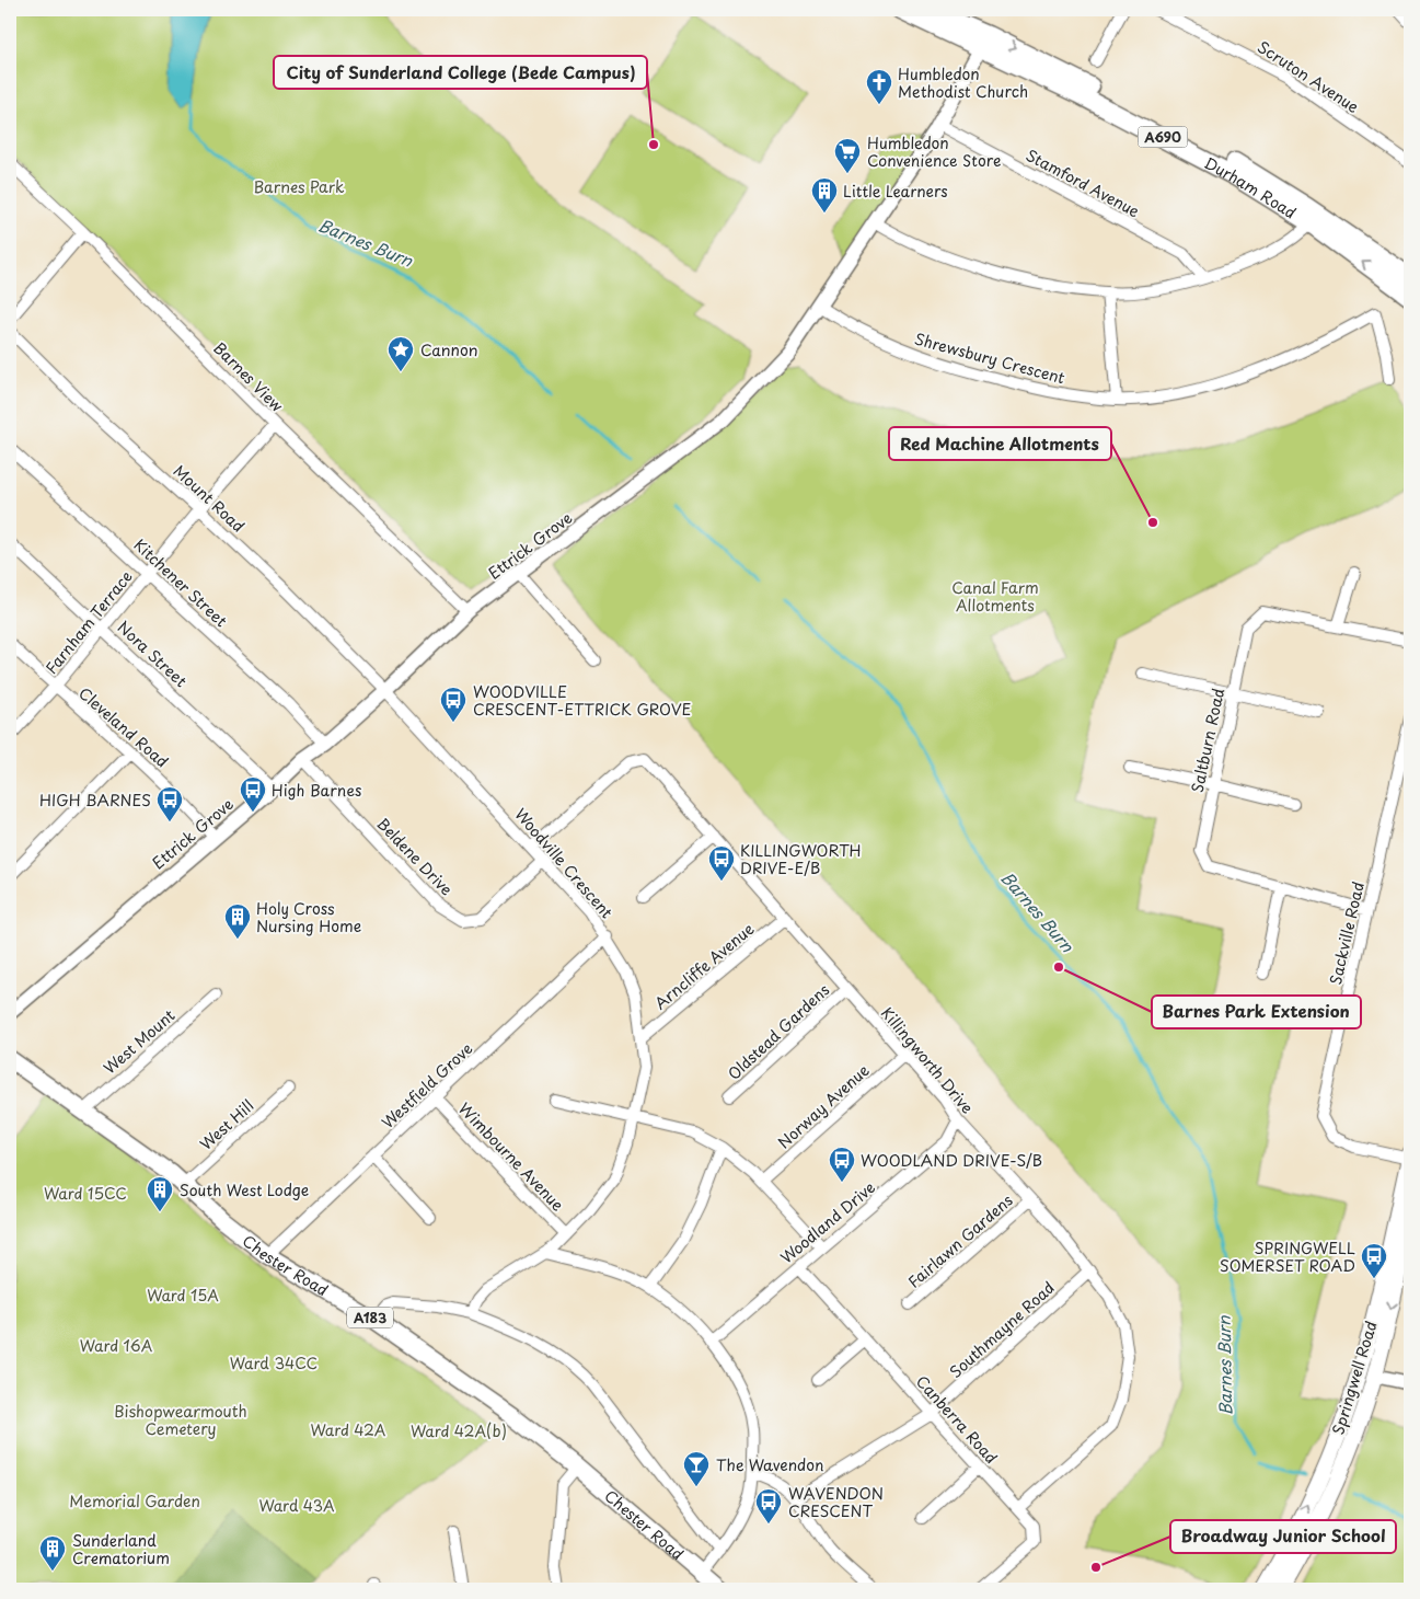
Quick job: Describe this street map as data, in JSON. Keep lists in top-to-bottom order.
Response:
{
  "streets": {
    "highway": ["A690", "Durham Road"],
    "main road": ["Chester Road", "A183", "Springwell Road"],
    "street": [
      "Scruton Avenue",
      "Stamford Avenue",
      "Shrewsbury Crescent",
      "Barnes View",
      "Mount Road",
      "Ettrick Grove",
      "Kitchener Street",
      "Farnham Terrace",
      "Nora Street",
      "Cleveland Road",
      "Saltburn Road",
      "Beldene Drive",
      "Woodville Crescent",
      "Sackville Road",
      "Arncliffe Avenue",
      "Oldstead Gardens",
      "West Mount",
      "Killingworth Drive",
      "Westfield Grove",
      "Norway Avenue",
      "West Hill",
      "Wimbourne Avenue",
      "Woodland Drive",
      "Fairlawn Gardens",
      "Southmayne Road",
      "Canberra Road"
    ]
  },
  "crossings": [
    ["Stamford Avenue", "Ettrick Grove"],
    ["Durham Road", "Ettrick Grove"],
    ["Shrewsbury Crescent", "Ettrick Grove"],
    ["Barnes View", "Ettrick Grove"],
    ["Barnes View", "Farnham Terrace"],
    ["Mount Road", "Ettrick Grove"],
    ["Mount Road", "Farnham Terrace"],
    ["Mount Road", "Woodville Crescent"],
    ["Ettrick Grove", "Kitchener Street"],
    ["Ettrick Grove", "Nora Street"],
    ["Ettrick Grove", "Cleveland Road"],
    ["Ettrick Grove", "Beldene Drive"],
    ["Ettrick Grove", "Woodville Crescent"],
    ["Kitchener Street", "Farnham Terrace"],
    ["Farnham Terrace", "Nora Street"],
    ["Farnham Terrace", "Cleveland Road"],
    ["Saltburn Road", "Sackville Road"],
    ["Beldene Drive", "Woodville Crescent"],
    ["Woodville Crescent", "Arncliffe Avenue"],
    ["Woodville Crescent", "Killingworth Drive"],
    ["Woodville Crescent", "Westfield Grove"],
    ["Woodville Crescent", "Wimbourne Avenue"],
    ["Sackville Road", "Springwell Road"],
    ["Arncliffe Avenue", "Killingworth Drive"],
    ["Oldstead Gardens", "Killingworth Drive"],
    ["West Mount", "Chester Road"],
    ["Killingworth Drive", "Norway Avenue"],
    ["Killingworth Drive", "Woodland Drive"],
    ["Killingworth Drive", "Fairlawn Gardens"],
    ["Killingworth Drive", "Southmayne Road"],
    ["Killingworth Drive", "Canberra Road"],
    ["Westfield Grove", "Wimbourne Avenue"],
    ["Westfield Grove", "Chester Road"],
    ["West Hill", "Chester Road"],
    ["Woodland Drive", "Canberra Road"],
    ["Southmayne Road", "Canberra Road"]
  ],
  "water": ["Barnes Burn"],
  "parks": [
    "Barnes Park",
    "Canal Farm Allotments",
    "Ward 15CC",
    "Ward 15A",
    "Ward 16A",
    "Ward 34CC",
    "Bishopwearmouth Cemetery",
    "Ward 42A",
    "Ward 42A(b)",
    "Memorial Garden",
    "Ward 43A"
  ],
  "places": {
    "church": ["Humbledon Methodist Church"],
    "other": [
      "City of Sunderland College (Bede Campus)",
      "Red Machine Allotments",
      "Barnes Park Extension",
      "Broadway Junior School"
    ],
    "supermarket": ["Humbledon Convenience Store"],
    "building": [
      "Little Learners",
      "Holy Cross Nursing Home",
      "South West Lodge",
      "Sunderland Crematorium"
    ],
    "place": ["Cannon"],
    "bus stop": [
      "WOODVILLE CRESCENT-ETTRICK GROVE",
      "High Barnes",
      "HIGH BARNES",
      "KILLINGWORTH DRIVE-E/B",
      "WOODLAND DRIVE-S/B",
      "SPRINGWELL SOMERSET ROAD",
      "WAVENDON CRESCENT"
    ],
    "bar": ["The Wavendon"]
  }
}
